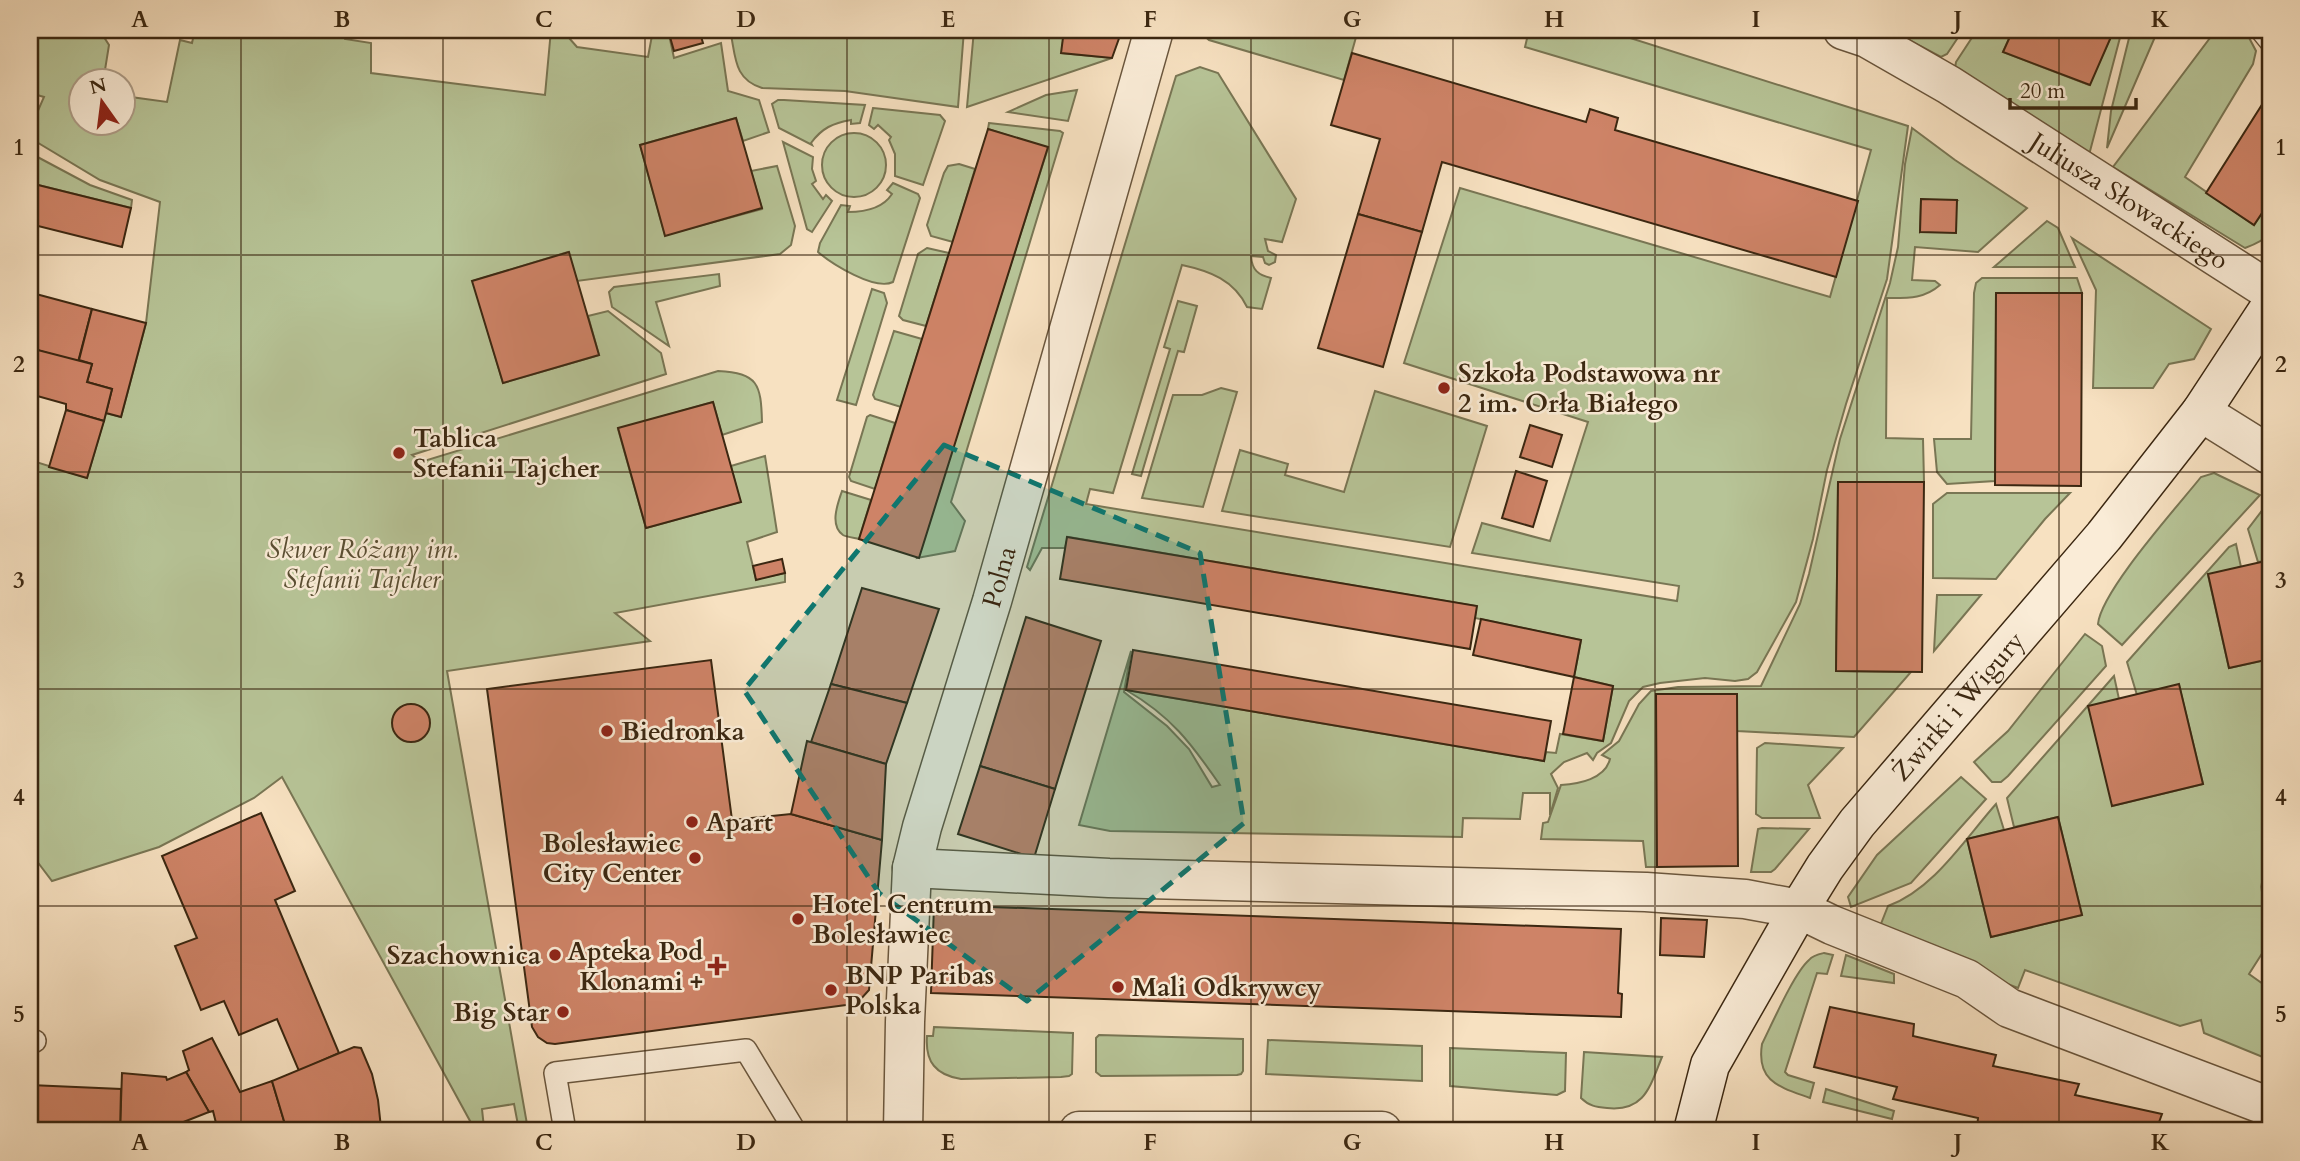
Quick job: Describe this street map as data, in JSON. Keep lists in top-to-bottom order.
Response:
{
  "streets": {
    "street": ["Juliusza Słowackiego", "Polna", "Żwirki i Wigury"]
  },
  "parks": ["Skwer Różany im. Stefanii Tajcher"],
  "places": {
    "other": [
      "Szkoła Podstawowa nr 2 im. Orła Białego",
      "Tablica Stefanii Tajcher",
      "Biedronka",
      "Apart",
      "Bolesławiec City Center",
      "Hotel Centrum Bolesławiec",
      "Szachownica",
      "Mali Odkrywcy",
      "BNP Paribas Polska",
      "Big Star"
    ],
    "health": ["Apteka Pod Klonami +"]
  },
  "scale_bar": "20 m",
  "north": "top",
  "grid": {
    "columns": [
      "A",
      "B",
      "C",
      "D",
      "E",
      "F",
      "G",
      "H",
      "I",
      "J",
      "K"
    ],
    "rows": [
      "1",
      "2",
      "3",
      "4",
      "5"
    ]
  }
}
